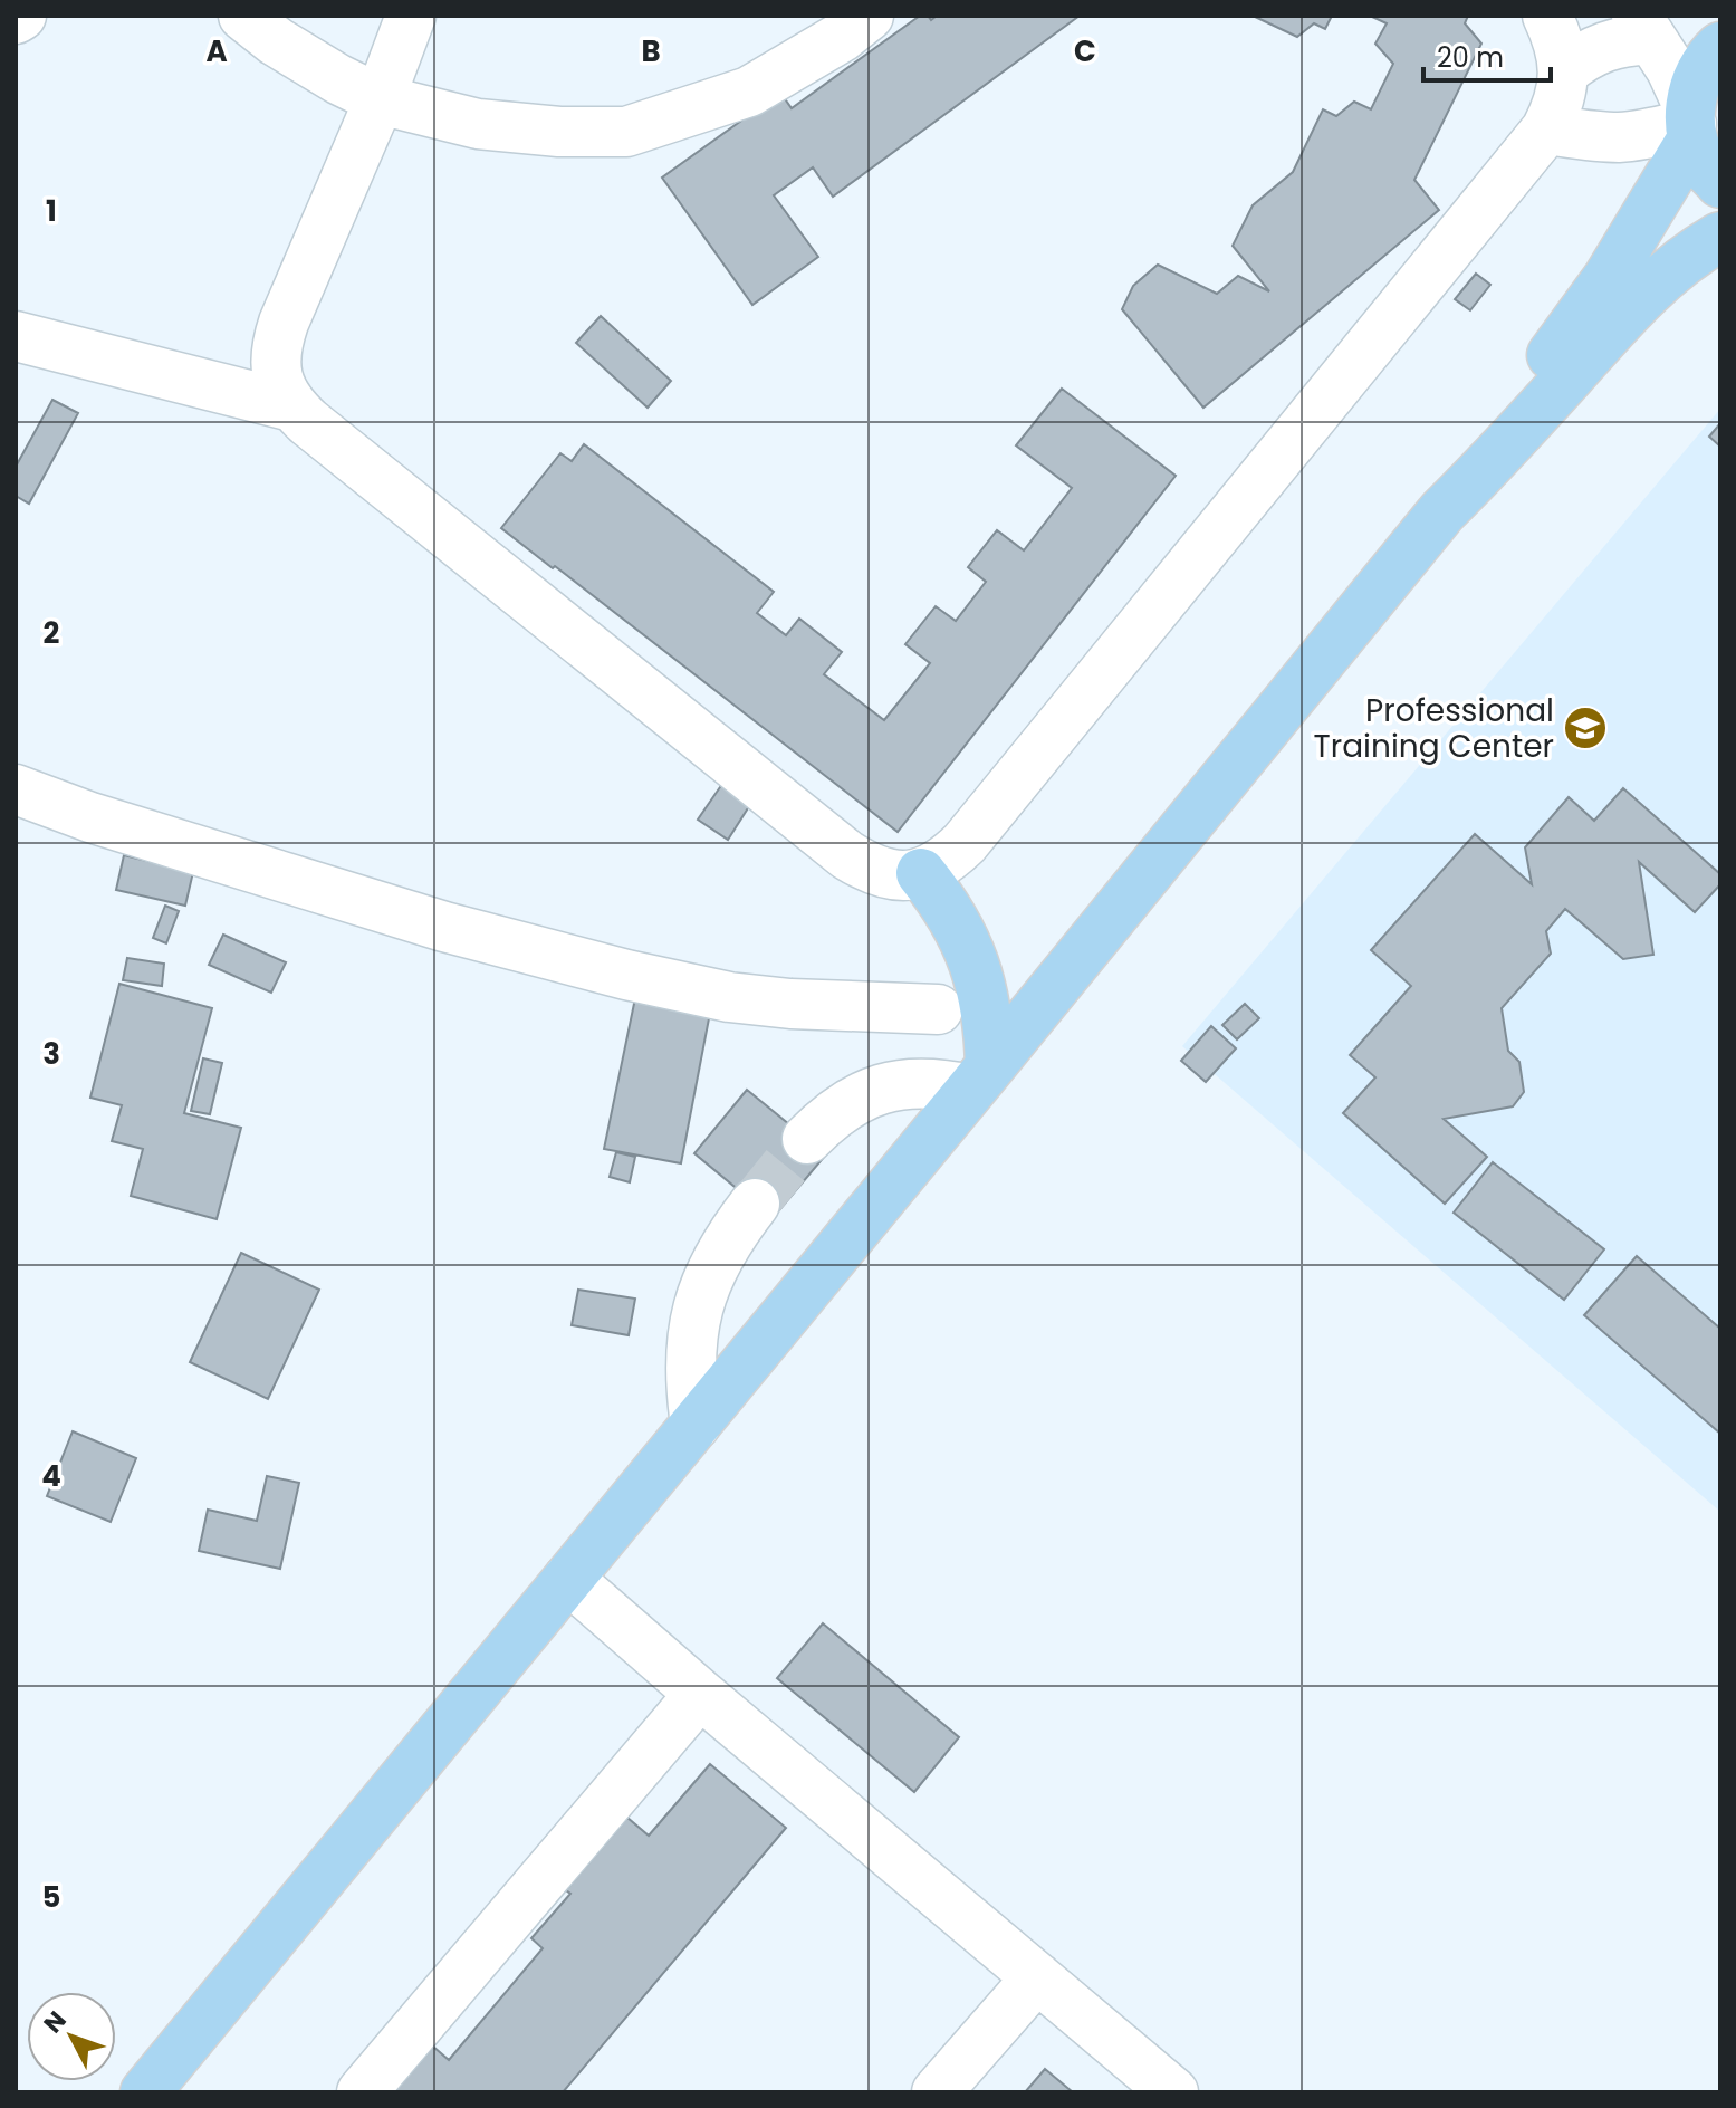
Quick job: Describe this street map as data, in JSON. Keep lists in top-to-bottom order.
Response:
{
  "places": {
    "school or university": ["Professional Training Center"]
  },
  "scale_bar": "20 m",
  "north": "top left",
  "grid": {
    "columns": ["A", "B", "C"],
    "rows": [
      "1",
      "2",
      "3",
      "4",
      "5"
    ]
  }
}
